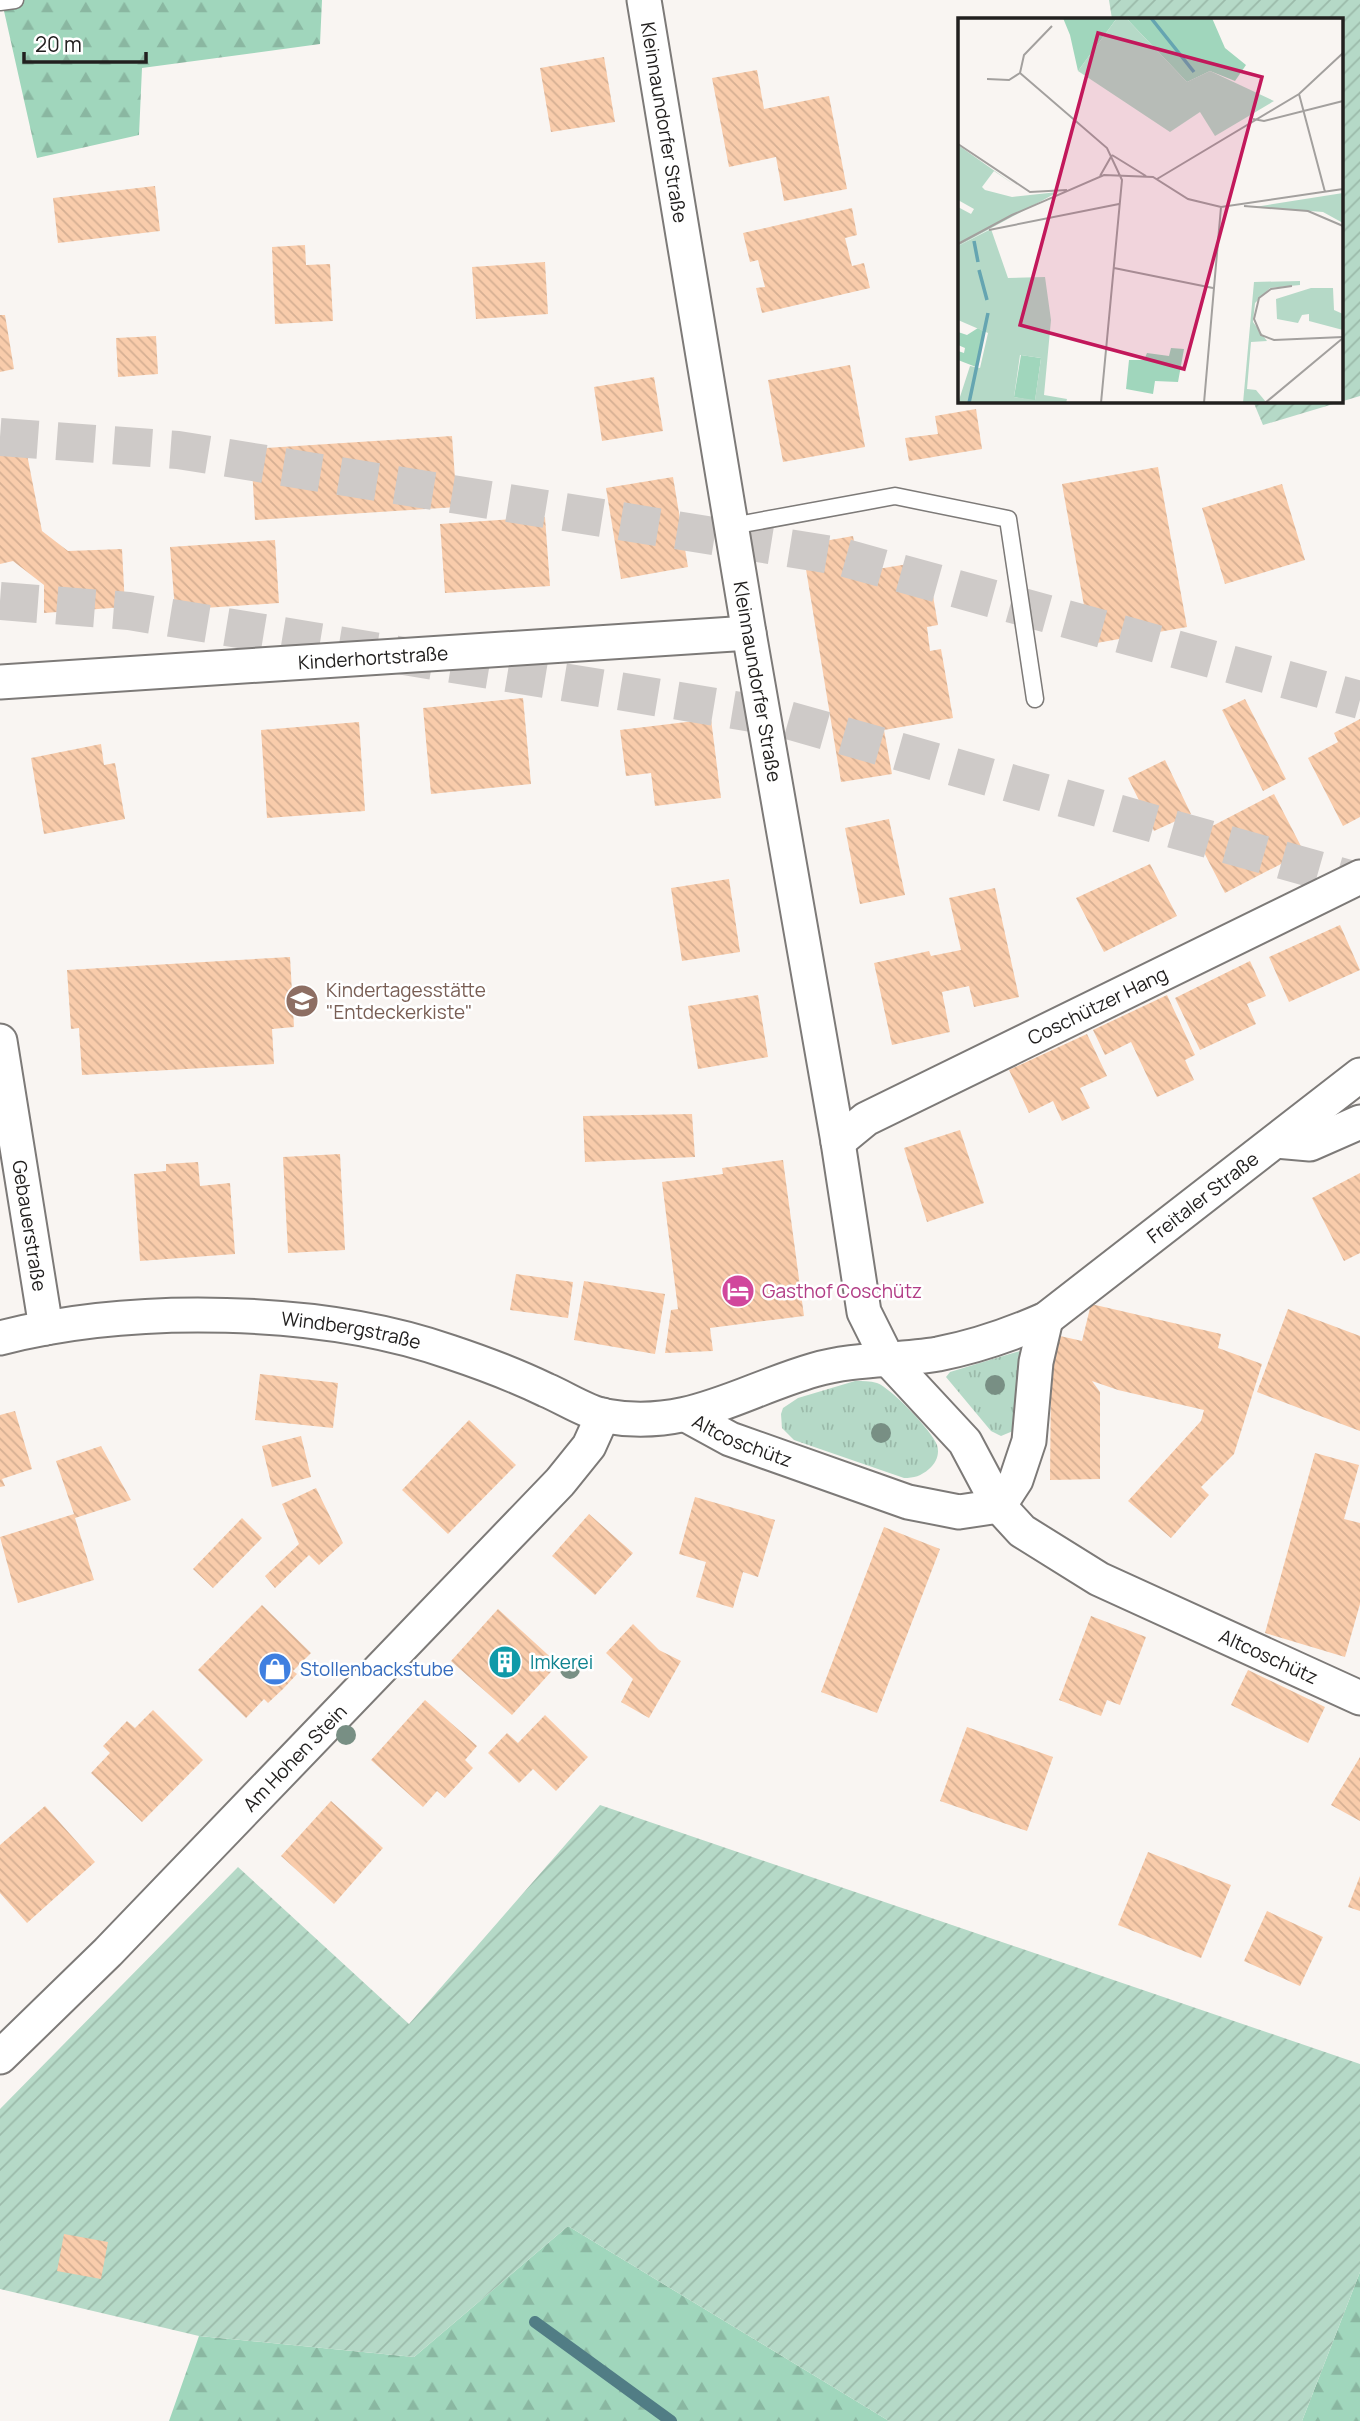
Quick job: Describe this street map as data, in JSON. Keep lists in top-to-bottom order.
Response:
{
  "streets": {
    "street": [
      "Kleinnaundorfer Straße",
      "Kinderhortstraße",
      "Coschützer Hang",
      "Freitaler Straße",
      "Gebauerstraße",
      "Windbergstraße",
      "Altcoschütz",
      "Am Hohen Stein"
    ]
  },
  "crossings": [
    ["Kleinnaundorfer Straße", "Kinderhortstraße"],
    ["Kleinnaundorfer Straße", "Coschützer Hang"],
    ["Kleinnaundorfer Straße", "Altcoschütz"],
    ["Freitaler Straße", "Altcoschütz"],
    ["Gebauerstraße", "Windbergstraße"],
    ["Windbergstraße", "Altcoschütz"],
    ["Windbergstraße", "Am Hohen Stein"]
  ],
  "places": {
    "school or university": ["Kindertagesstätte \"Entdeckerkiste\""],
    "hotel": ["Gasthof Coschütz"],
    "building": ["Imkerei"],
    "shop": ["Stollenbackstube"]
  },
  "scale_bar": "20 m"
}
